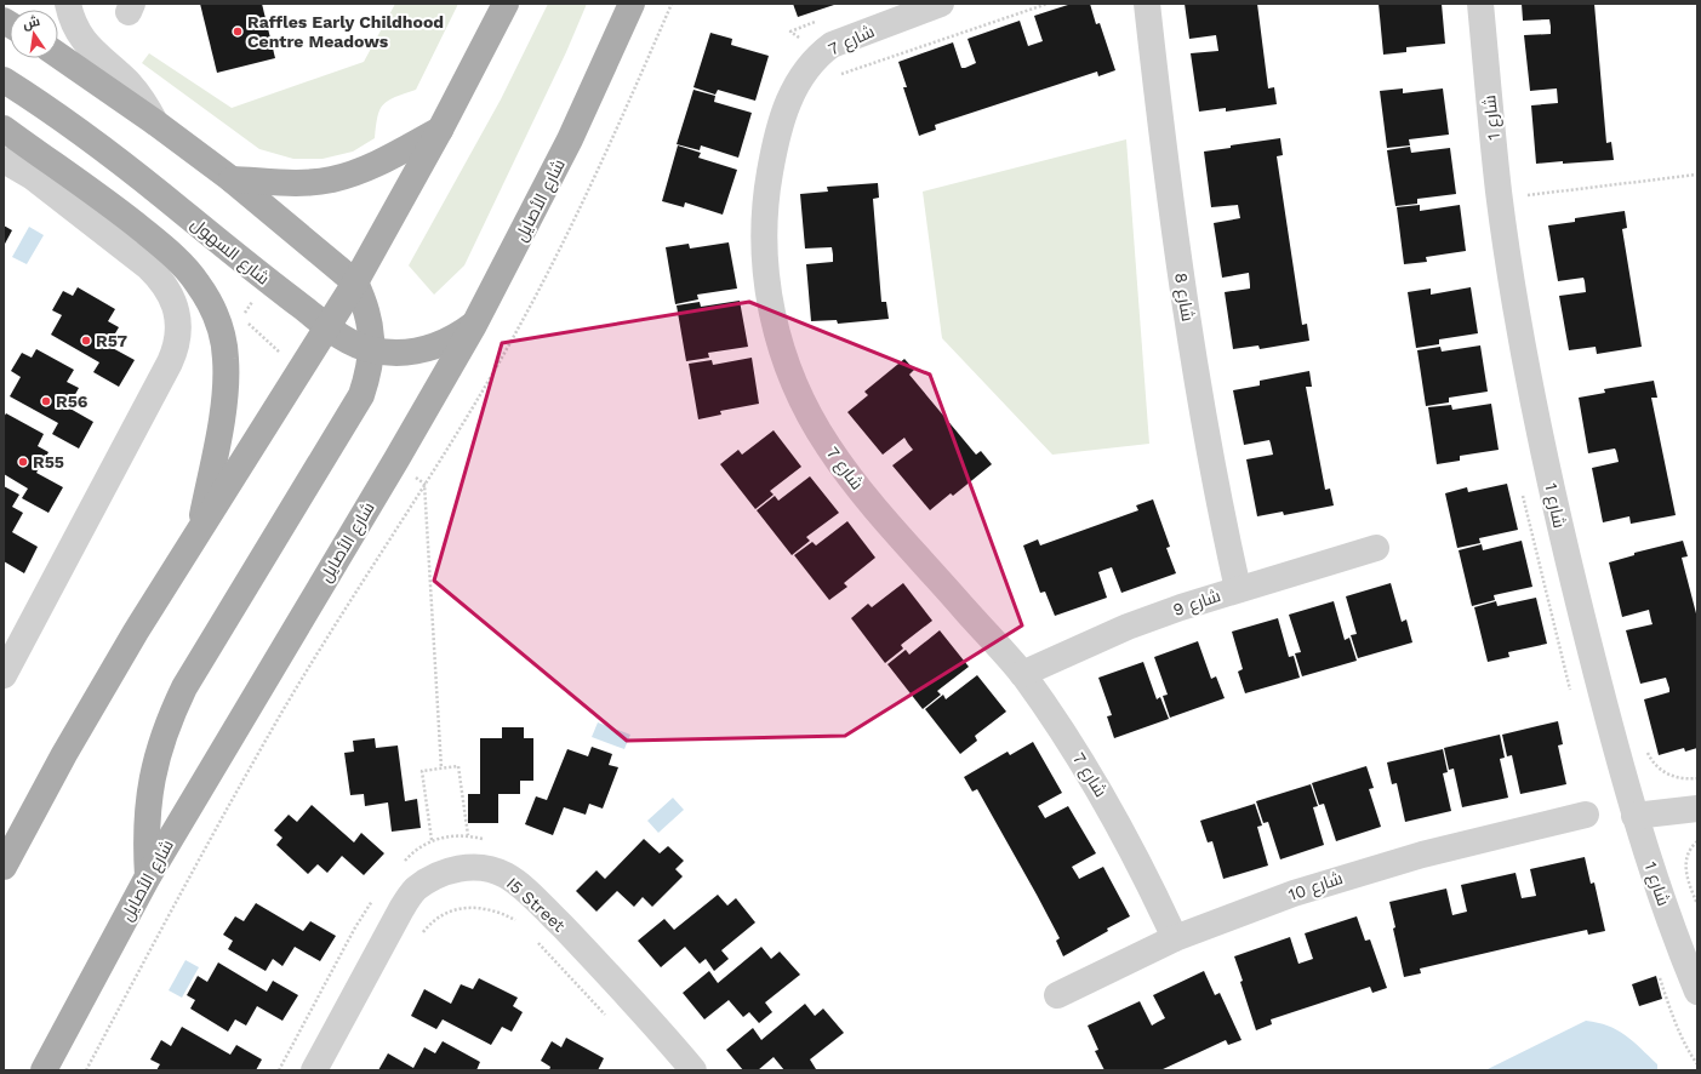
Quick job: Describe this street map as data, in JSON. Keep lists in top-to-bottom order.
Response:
{
  "streets": {
    "main road": ["شارع الأصايل", "شارع السهول"],
    "street": [
      "شارع 7",
      "شارع 1",
      "شارع 8",
      "شارع 9",
      "شارع 10",
      "I5 Street"
    ]
  },
  "crossings": [
    ["شارع 7", "شارع 9"],
    ["شارع 7", "شارع 10"],
    ["شارع الأصايل", "شارع السهول"],
    ["شارع 8", "شارع 9"]
  ],
  "places": [
    "Raffles Early Childhood Centre Meadows",
    "R57",
    "R56",
    "R55"
  ],
  "north": "top"
}
